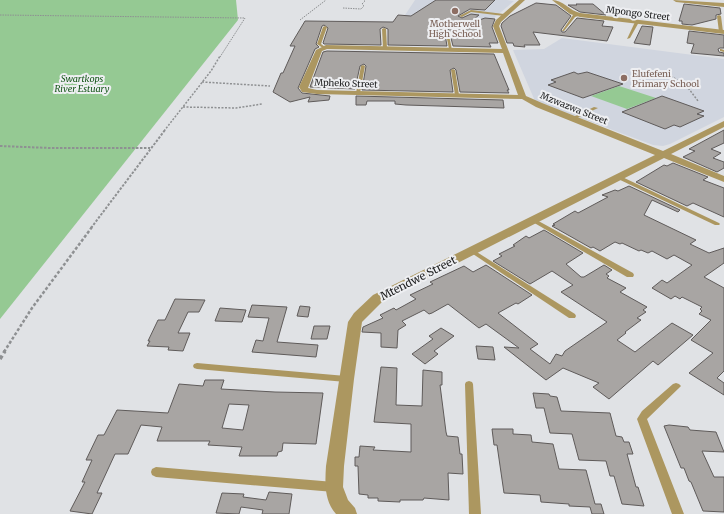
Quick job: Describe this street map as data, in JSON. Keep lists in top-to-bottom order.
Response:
{
  "streets": {
    "street": [
      "Mpongo Street",
      "Mpheko Street",
      "Mzwazwa Street",
      "Mtendwe Street"
    ]
  },
  "crossings": [
    ["Mpheko Street", "Mzwazwa Street"],
    ["Mzwazwa Street", "Mtendwe Street"]
  ],
  "parks": ["Swartkops River Estuary"],
  "places": ["Motherwell High School", "Elufefeni Primary School"]
}
